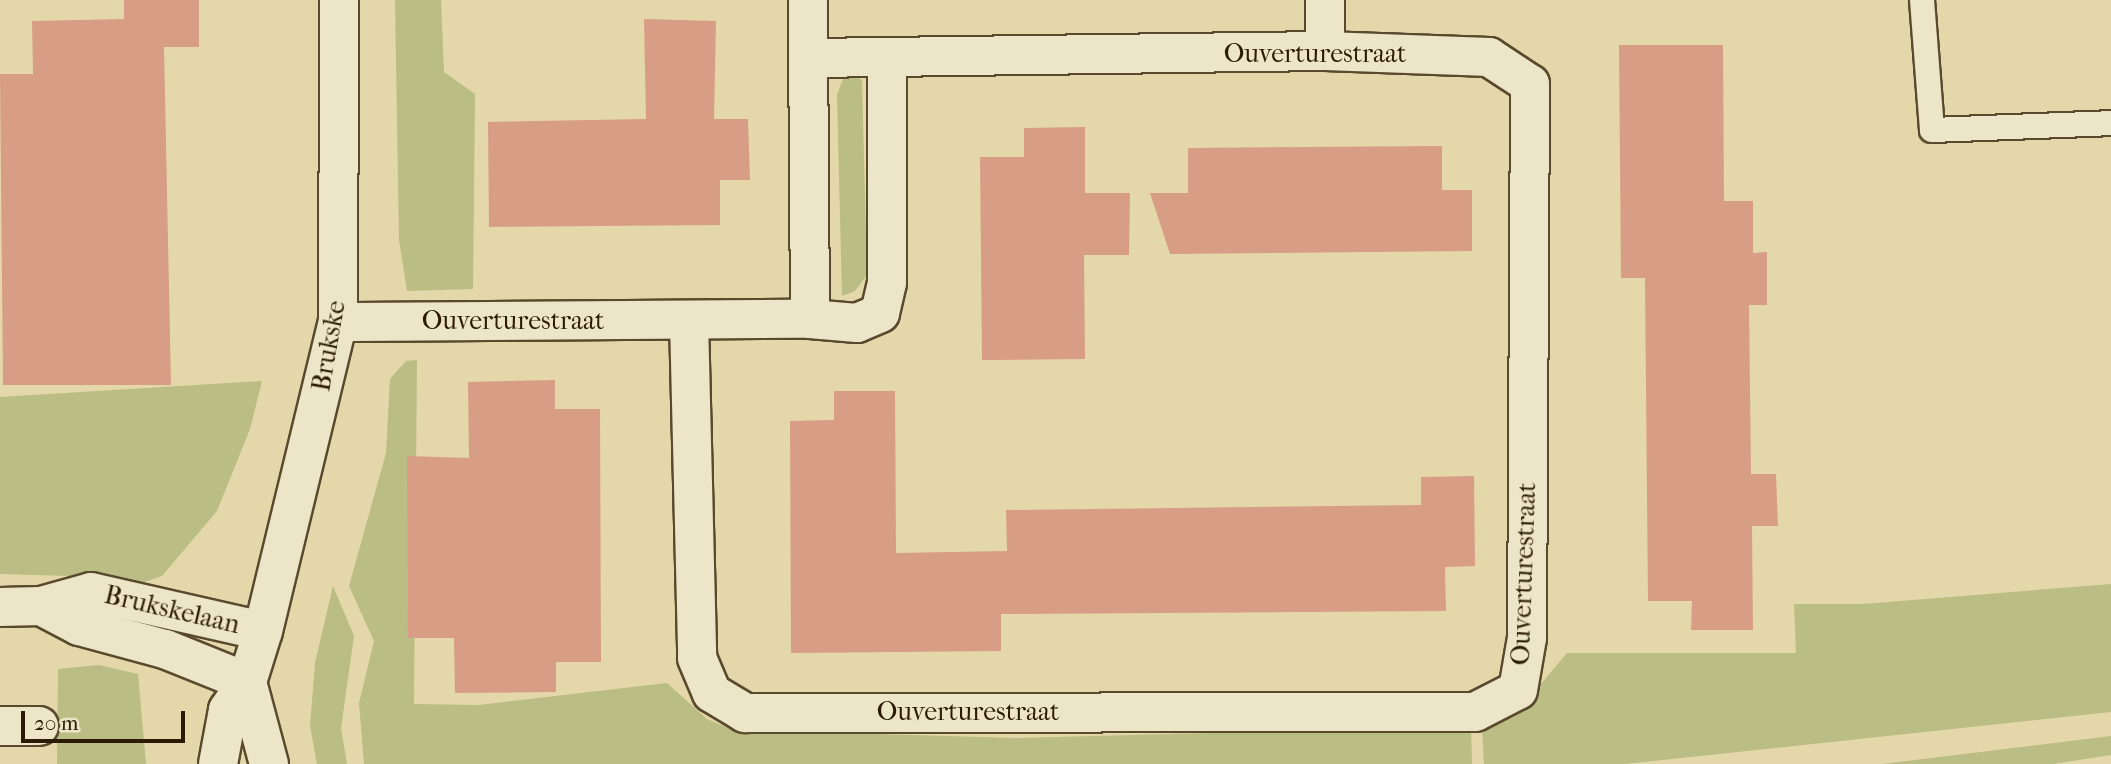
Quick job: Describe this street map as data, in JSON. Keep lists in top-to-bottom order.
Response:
{
  "streets": {
    "street": ["Ouverturestraat", "Brukske", "Brukskelaan"]
  },
  "crossings": [
    ["Ouverturestraat", "Brukske"],
    ["Brukske", "Brukskelaan"]
  ],
  "scale_bar": "20 m"
}
